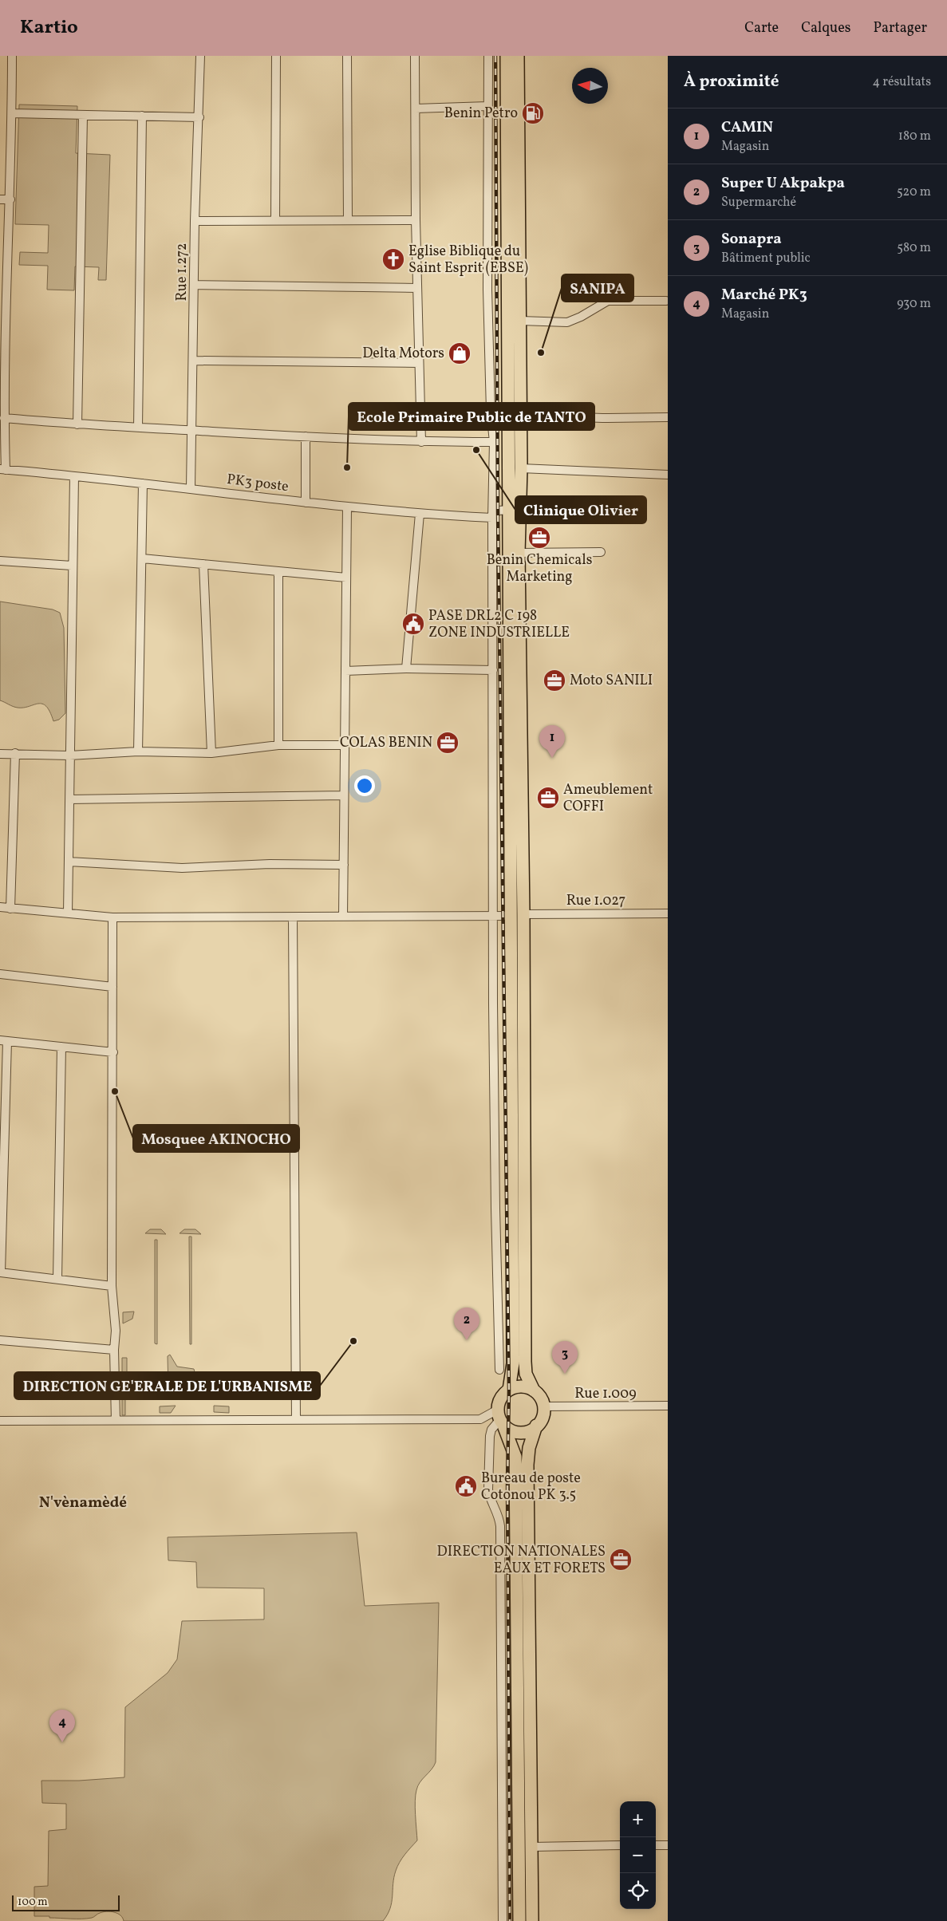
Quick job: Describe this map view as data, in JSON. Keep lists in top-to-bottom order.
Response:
{
  "streets": {
    "street": [
      "Rue 1.272",
      "PK3 poste",
      "Rue 1.027",
      "Rue 1.009"
    ]
  },
  "crossings": [
    ["Rue 1.272", "PK3 poste"]
  ],
  "districts": ["N'vènamèdé"],
  "places": {
    "fuel station": ["Benin Petro"],
    "church": ["Eglise Biblique du Saint Esprit (EBSE)"],
    "other": [
      "SANIPA",
      "Clinique Olivier",
      "Ecole Primaire Public de TANTO",
      "Mosquee AKINOCHO",
      "DIRECTION GE'ERALE DE L'URBANISME"
    ],
    "shop": ["Delta Motors"],
    "office": [
      "Benin Chemicals Marketing",
      "Moto SANILI",
      "COLAS BENIN",
      "Ameublement COFFI",
      "DIRECTION NATIONALES EAUX ET FORETS"
    ],
    "public building": ["PASE DRL2 C 198 ZONE INDUSTRIELLE", "Bureau de poste Cotonou PK 3.5"]
  },
  "scale_bar": "100 m",
  "north": "left",
  "page": {
    "header": "Kartio",
    "nav": ["Carte", "Calques", "Partager"],
    "heading": ["À proximité", "4 résultats"],
    "list": [
      {
        "mark": "1",
        "name": "CAMIN",
        "note": "Magasin",
        "value": "180 m"
      },
      {
        "mark": "2",
        "name": "Super U Akpakpa",
        "note": "Supermarché",
        "value": "520 m"
      },
      {
        "mark": "3",
        "name": "Sonapra",
        "note": "Bâtiment public",
        "value": "580 m"
      },
      {
        "mark": "4",
        "name": "Marché PK3",
        "note": "Magasin",
        "value": "930 m"
      }
    ],
    "pins": [
      "1",
      "2",
      "3",
      "4"
    ],
    "map_buttons": ["+", "−"],
    "scale": "100 m"
  }
}
